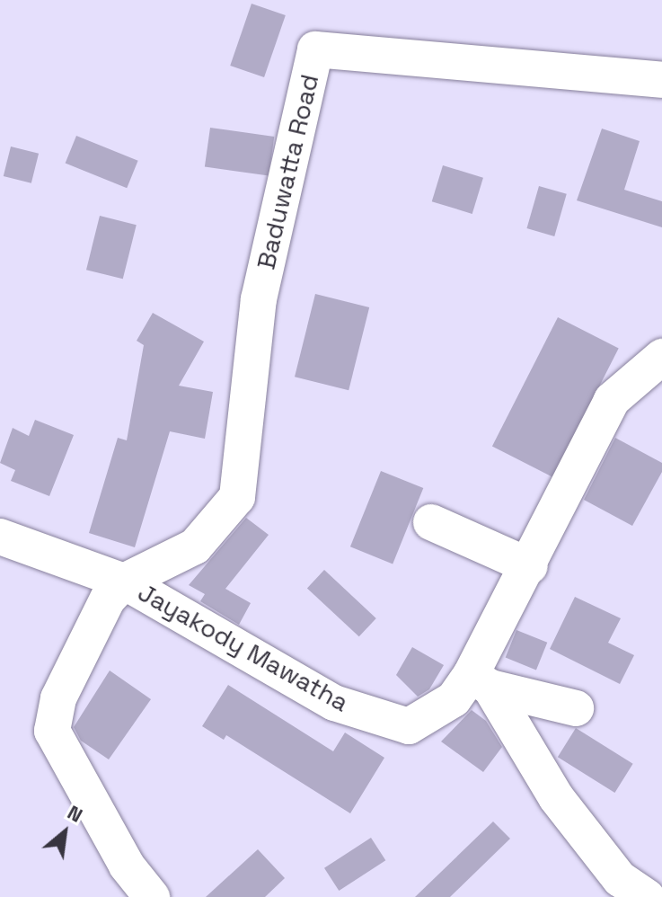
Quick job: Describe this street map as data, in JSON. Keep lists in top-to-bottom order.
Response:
{
  "streets": {
    "street": ["Baduwatta Road", "Jayakody Mawatha"]
  },
  "crossings": [
    ["Baduwatta Road", "Jayakody Mawatha"]
  ],
  "north": "top right"
}
